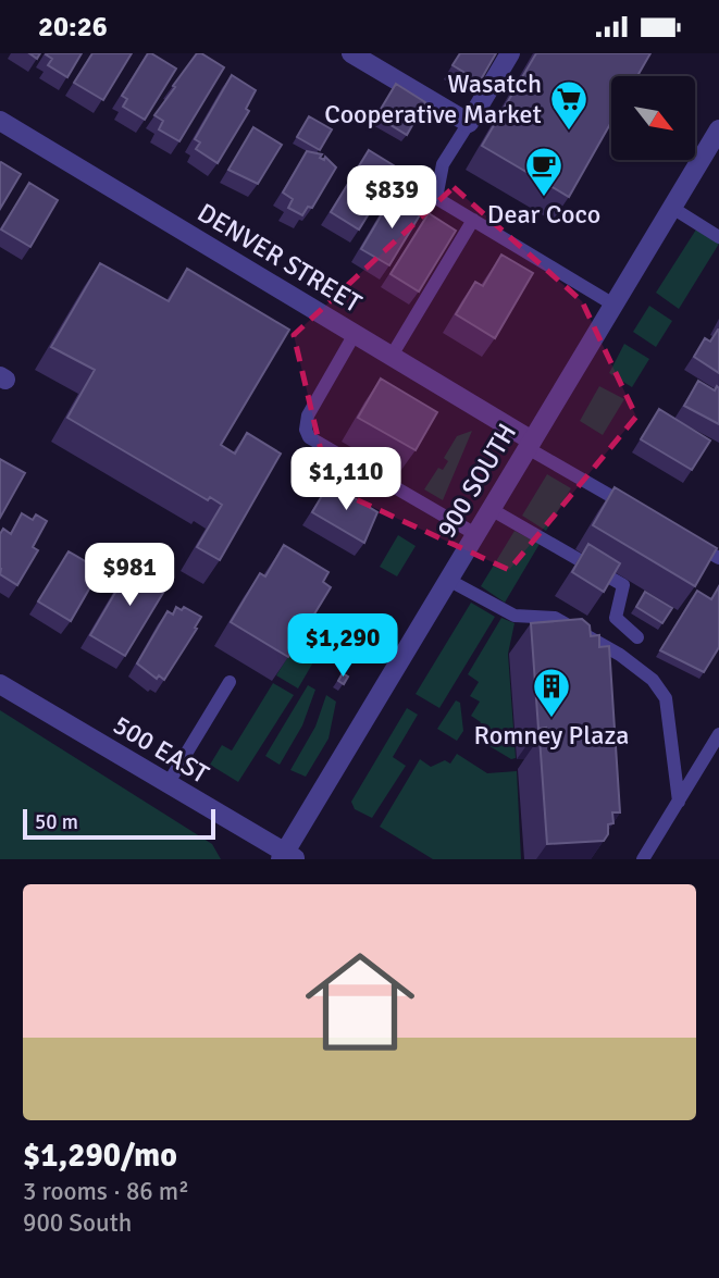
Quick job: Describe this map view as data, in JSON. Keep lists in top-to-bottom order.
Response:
{
  "streets": {
    "street": ["DENVER STREET", "900 SOUTH", "500 EAST"]
  },
  "crossings": [
    ["DENVER STREET", "900 SOUTH"],
    ["900 SOUTH", "500 EAST"]
  ],
  "places": {
    "supermarket": ["Wasatch Cooperative Market"],
    "cafe": ["Dear Coco"],
    "building": ["Romney Plaza"]
  },
  "scale_bar": "50 m",
  "north": "bottom right",
  "page": {
    "status": "20:26",
    "price": [
      "$839",
      "$1,110",
      "$981",
      "$1,290"
    ],
    "scale": "50 m",
    "list": [
      {
        "name": "$1,290/mo",
        "note": "3 rooms · 86 m² · 900 South"
      }
    ]
  }
}
